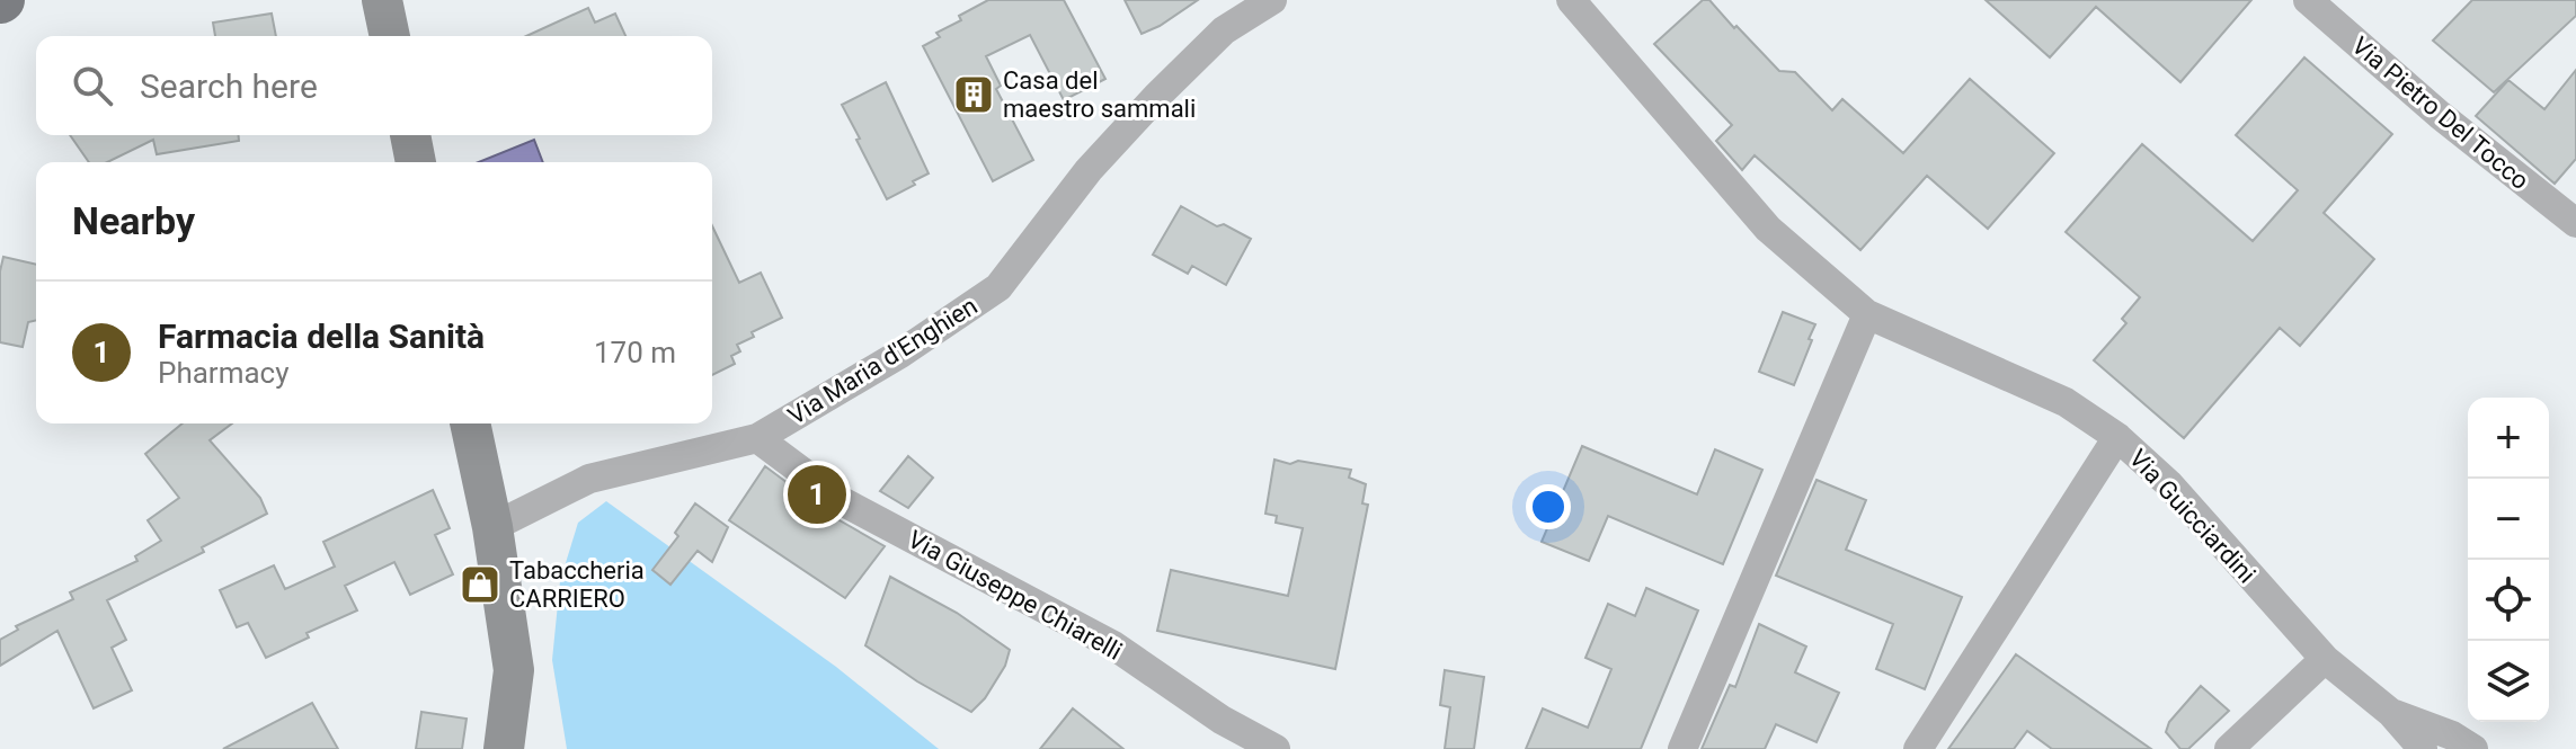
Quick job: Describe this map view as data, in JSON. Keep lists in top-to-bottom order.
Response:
{
  "streets": {
    "street": [
      "Via Pietro Del Tocco",
      "Via Maria d'Enghien",
      "Via Guicciardini",
      "Via Giuseppe Chiarelli"
    ]
  },
  "crossings": [
    ["Via Maria d'Enghien", "Via Giuseppe Chiarelli"]
  ],
  "places": {
    "building": ["Casa del maestro sammali"],
    "shop": ["Tabaccheria CARRIERO"]
  },
  "page": {
    "search": "Search here",
    "heading": "Nearby",
    "list": [
      {
        "mark": "1",
        "name": "Farmacia della Sanità",
        "note": "Pharmacy",
        "value": "170 m"
      }
    ],
    "map_buttons": ["+", "−"],
    "pins": "1"
  }
}
